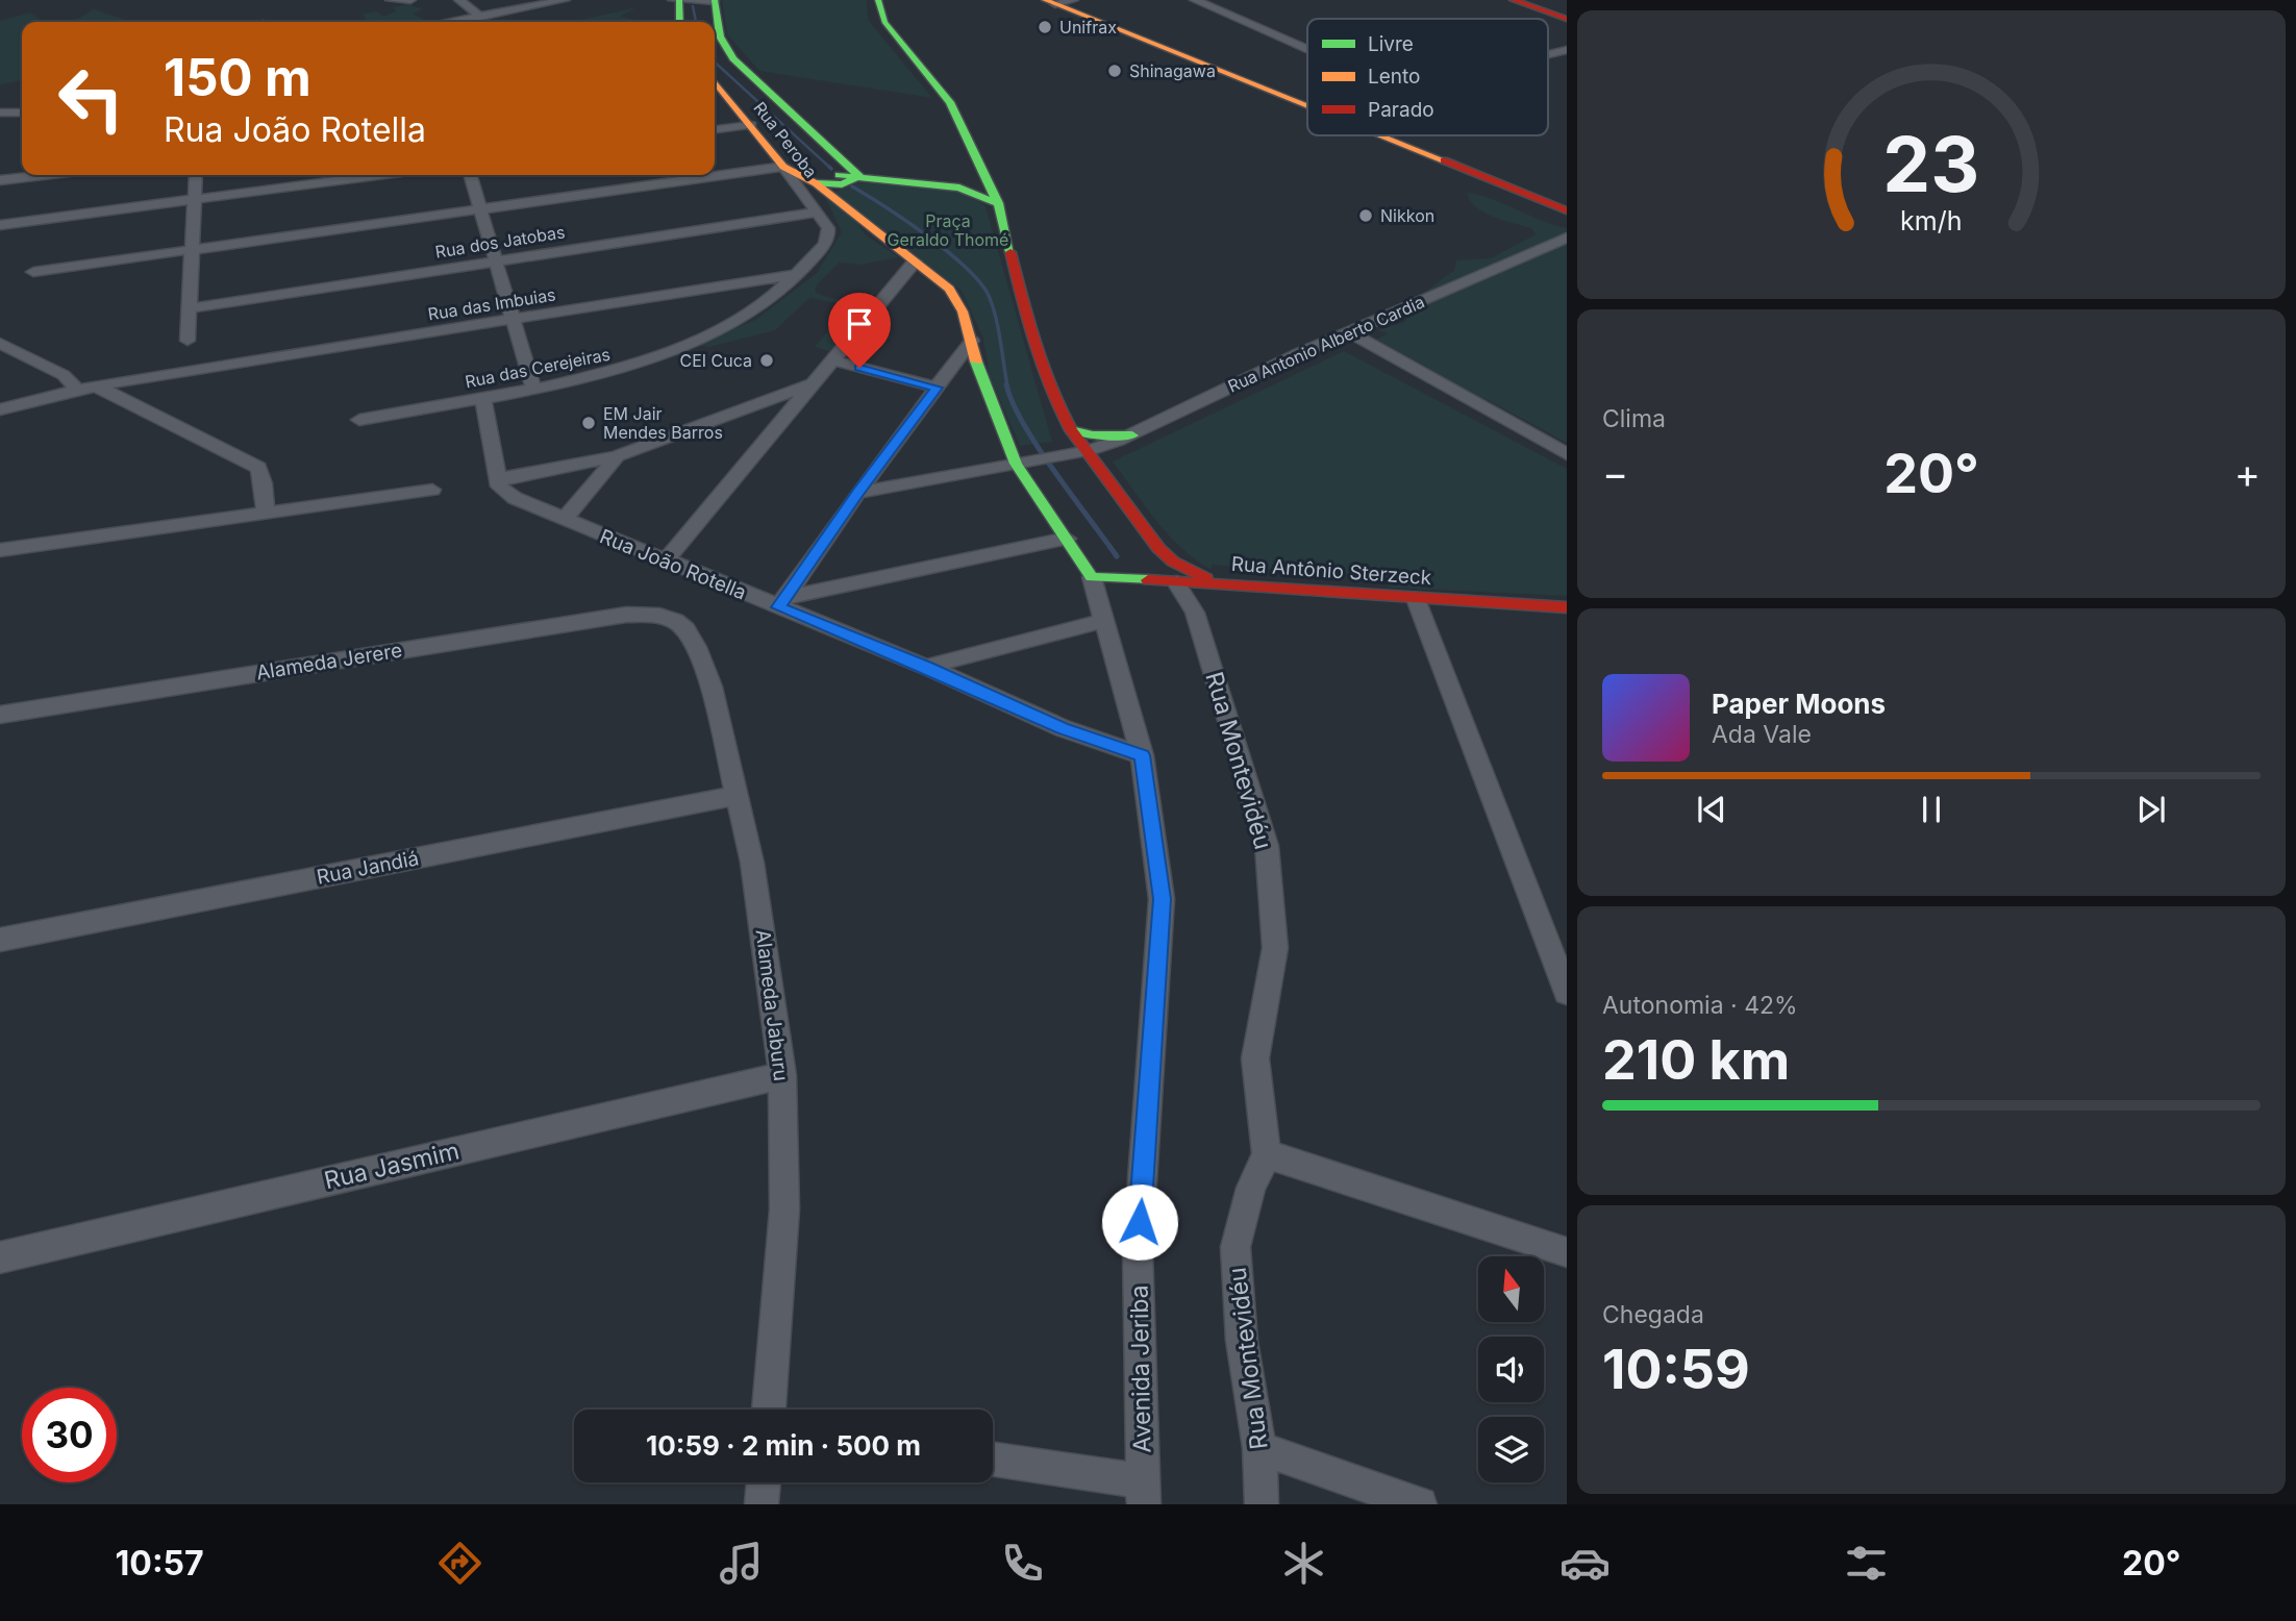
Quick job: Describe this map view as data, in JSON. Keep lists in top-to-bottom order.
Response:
{
  "streets": {
    "street": [
      "Rua Peroba",
      "Rua dos Jatobas",
      "Rua das Imbuias",
      "Rua Antonio Alberto Cardia",
      "Rua das Cerejeiras",
      "Rua João Rotella",
      "Rua Antônio Sterzeck",
      "Alameda Jerere",
      "Rua Montevidéu",
      "Rua Jandiá",
      "Alameda Jaburu",
      "Rua Jasmim",
      "Avenida Jeriba"
    ]
  },
  "crossings": [
    ["Rua Peroba", "Rua dos Jatobas"],
    ["Rua Peroba", "Rua das Cerejeiras"],
    ["Rua dos Jatobas", "Rua das Cerejeiras"],
    ["Rua das Imbuias", "Rua das Cerejeiras"],
    ["Rua João Rotella", "Avenida Jeriba"],
    ["Rua Antônio Sterzeck", "Rua Montevidéu"],
    ["Rua Antônio Sterzeck", "Avenida Jeriba"],
    ["Alameda Jerere", "Alameda Jaburu"],
    ["Rua Jandiá", "Alameda Jaburu"],
    ["Alameda Jaburu", "Rua Jasmim"]
  ],
  "parks": ["Praça Geraldo Thomé"],
  "places": [
    "Unifrax",
    "Shinagawa",
    "Nikkon",
    "CEI Cuca",
    "EM Jair Mendes Barros"
  ],
  "legend": ["Livre", "Lento", "Parado"],
  "north": "top",
  "page": {
    "turn": ["150 m", "Rua João Rotella"],
    "tile": [
      "Clima",
      ["Autonomia · 42%", "210 km"],
      ["Chegada", "10:59"]
    ],
    "heat": ["−", "20°", "+"],
    "song": ["Paper Moons", "Ada Vale"],
    "limit": "30",
    "trip": "10:59 · 2 min · 500 m",
    "tabs": ["10:57", "20°"],
    "gauge": ["23", "km/h"]
  }
}
